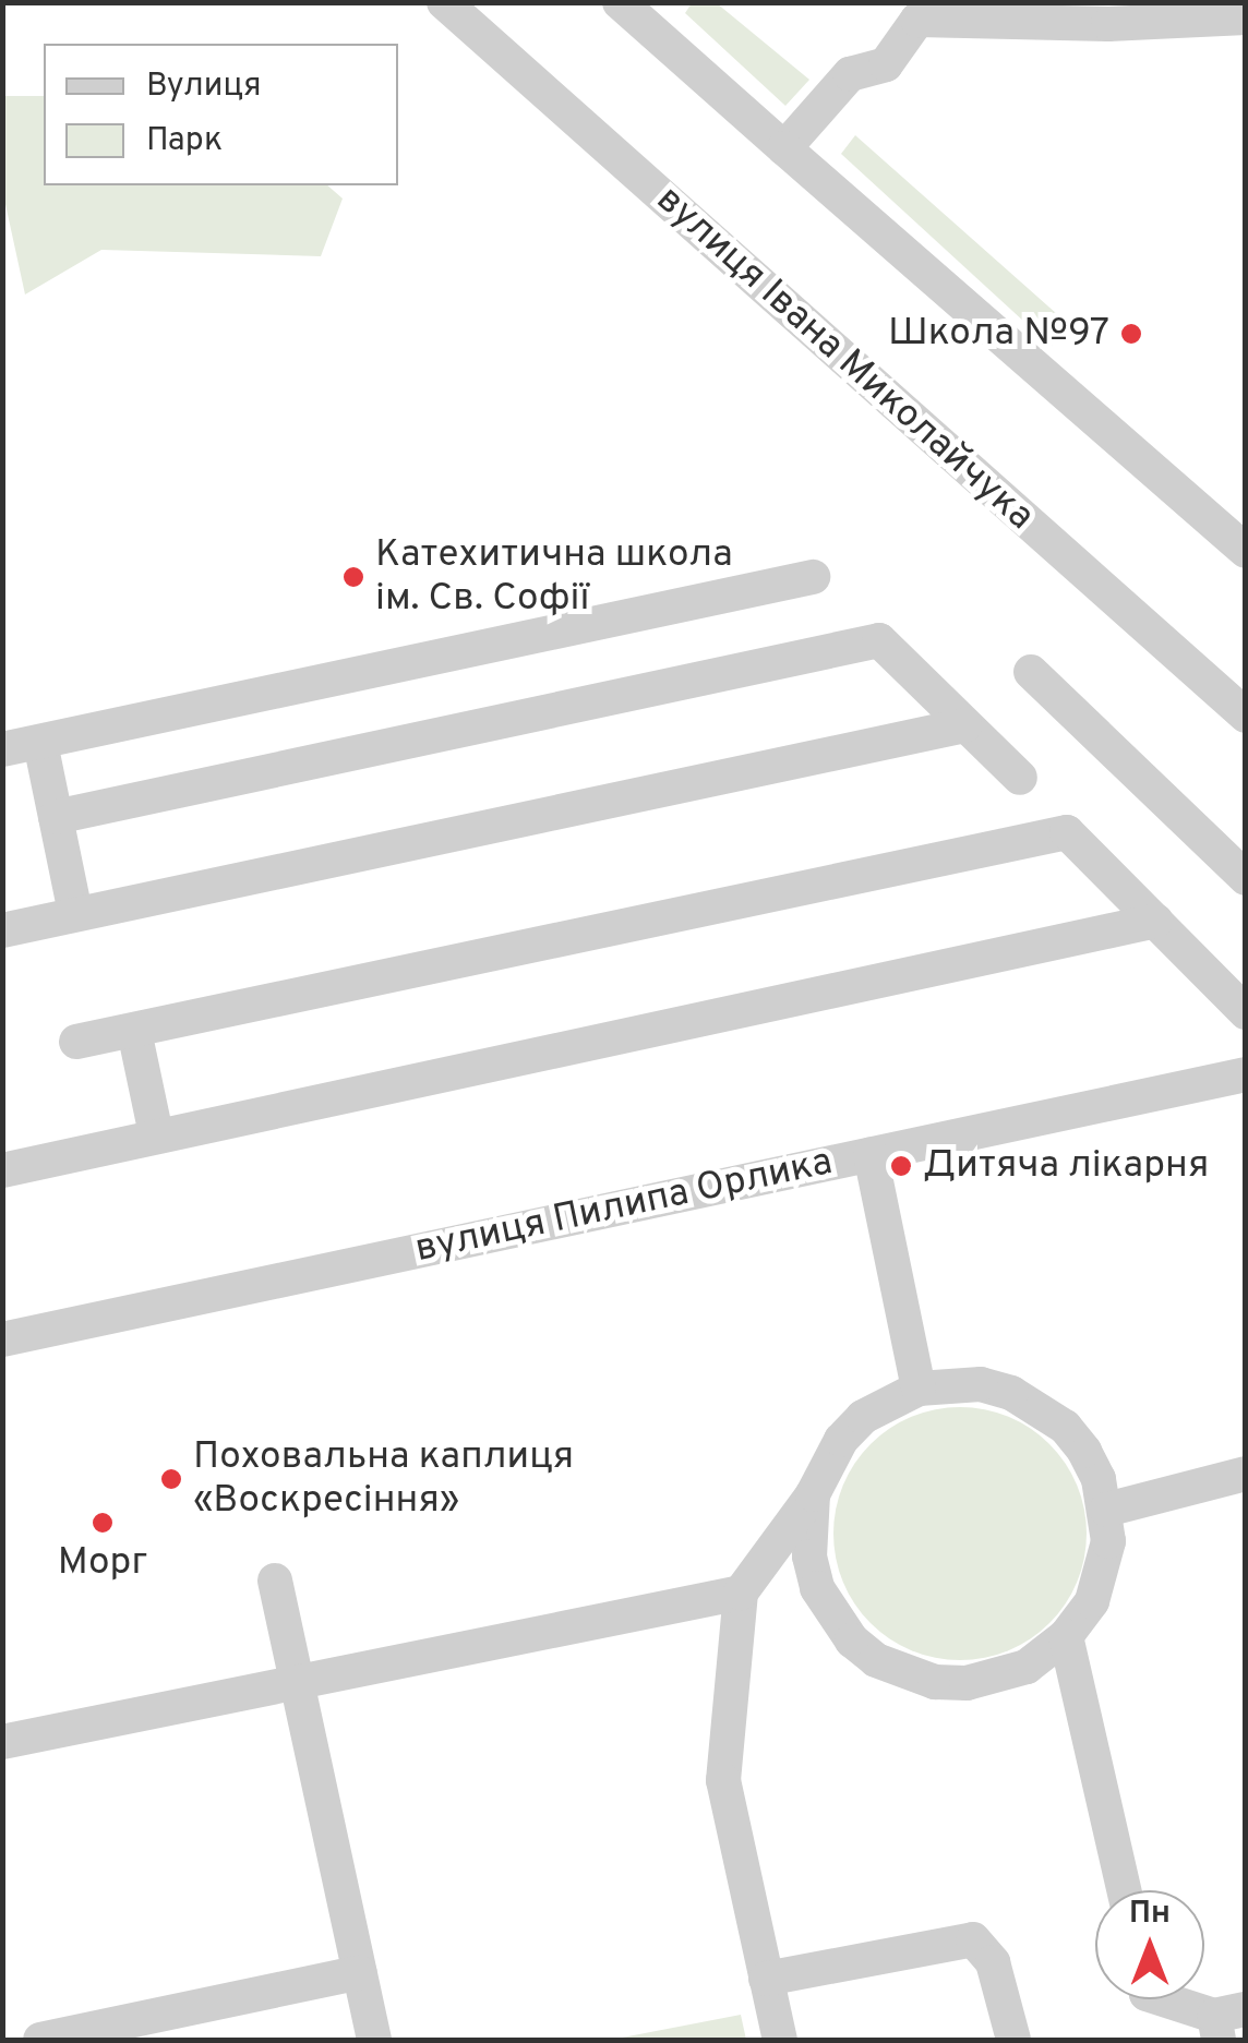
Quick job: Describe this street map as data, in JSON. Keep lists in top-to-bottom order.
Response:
{
  "streets": {
    "street": ["вулиця Івана Миколайчука", "вулиця Пилипа Орлика"]
  },
  "places": [
    "Школа №97",
    "Катехитична школа ім. Св. Софії",
    "Дитяча лікарня",
    "Поховальна каплиця «Воскресіння»",
    "Морг"
  ],
  "legend": ["Вулиця", "Парк"],
  "north": "top"
}
